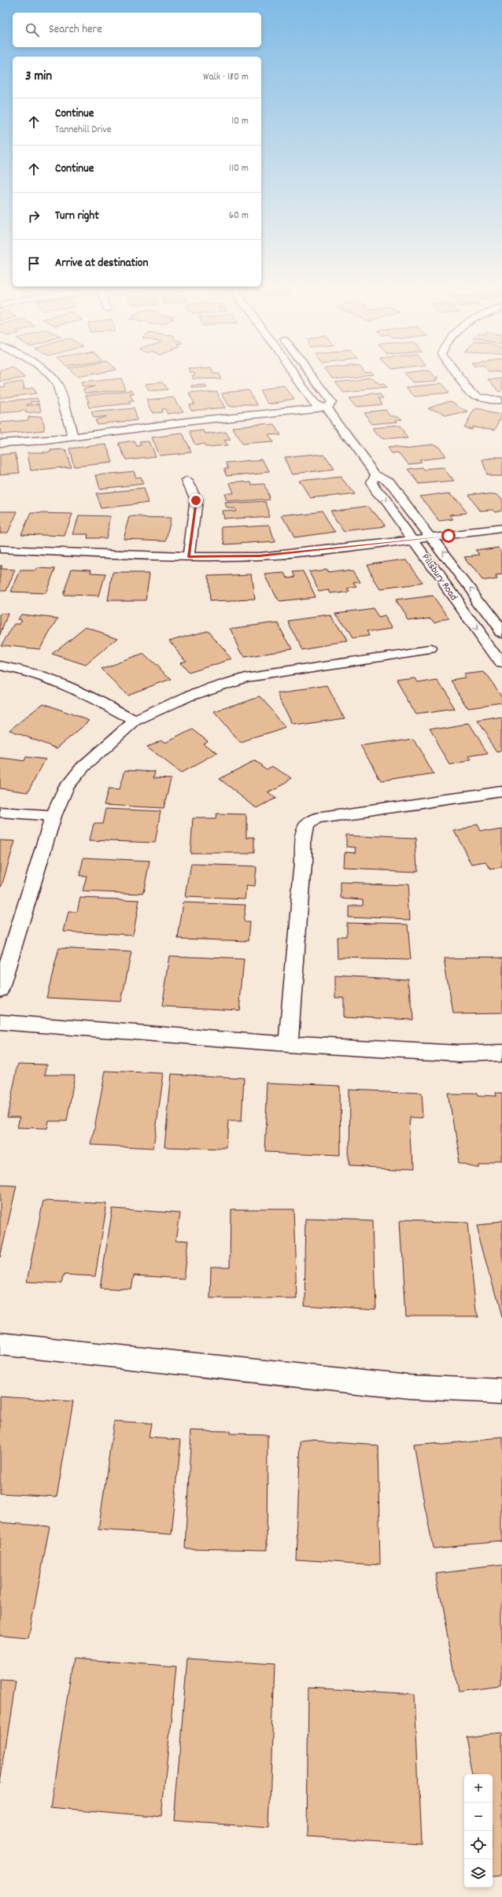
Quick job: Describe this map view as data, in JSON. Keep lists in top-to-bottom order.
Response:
{
  "streets": {
    "street": ["Pillsbury Road"]
  },
  "page": {
    "search": "Search here",
    "heading": ["3 min", "Walk · 180 m"],
    "list": [
      ["Continue", "Tannehill Drive", "10 m"],
      ["Continue", "110 m"],
      ["Turn right", "60 m"],
      "Arrive at destination"
    ],
    "map_buttons": ["+", "−"]
  }
}
